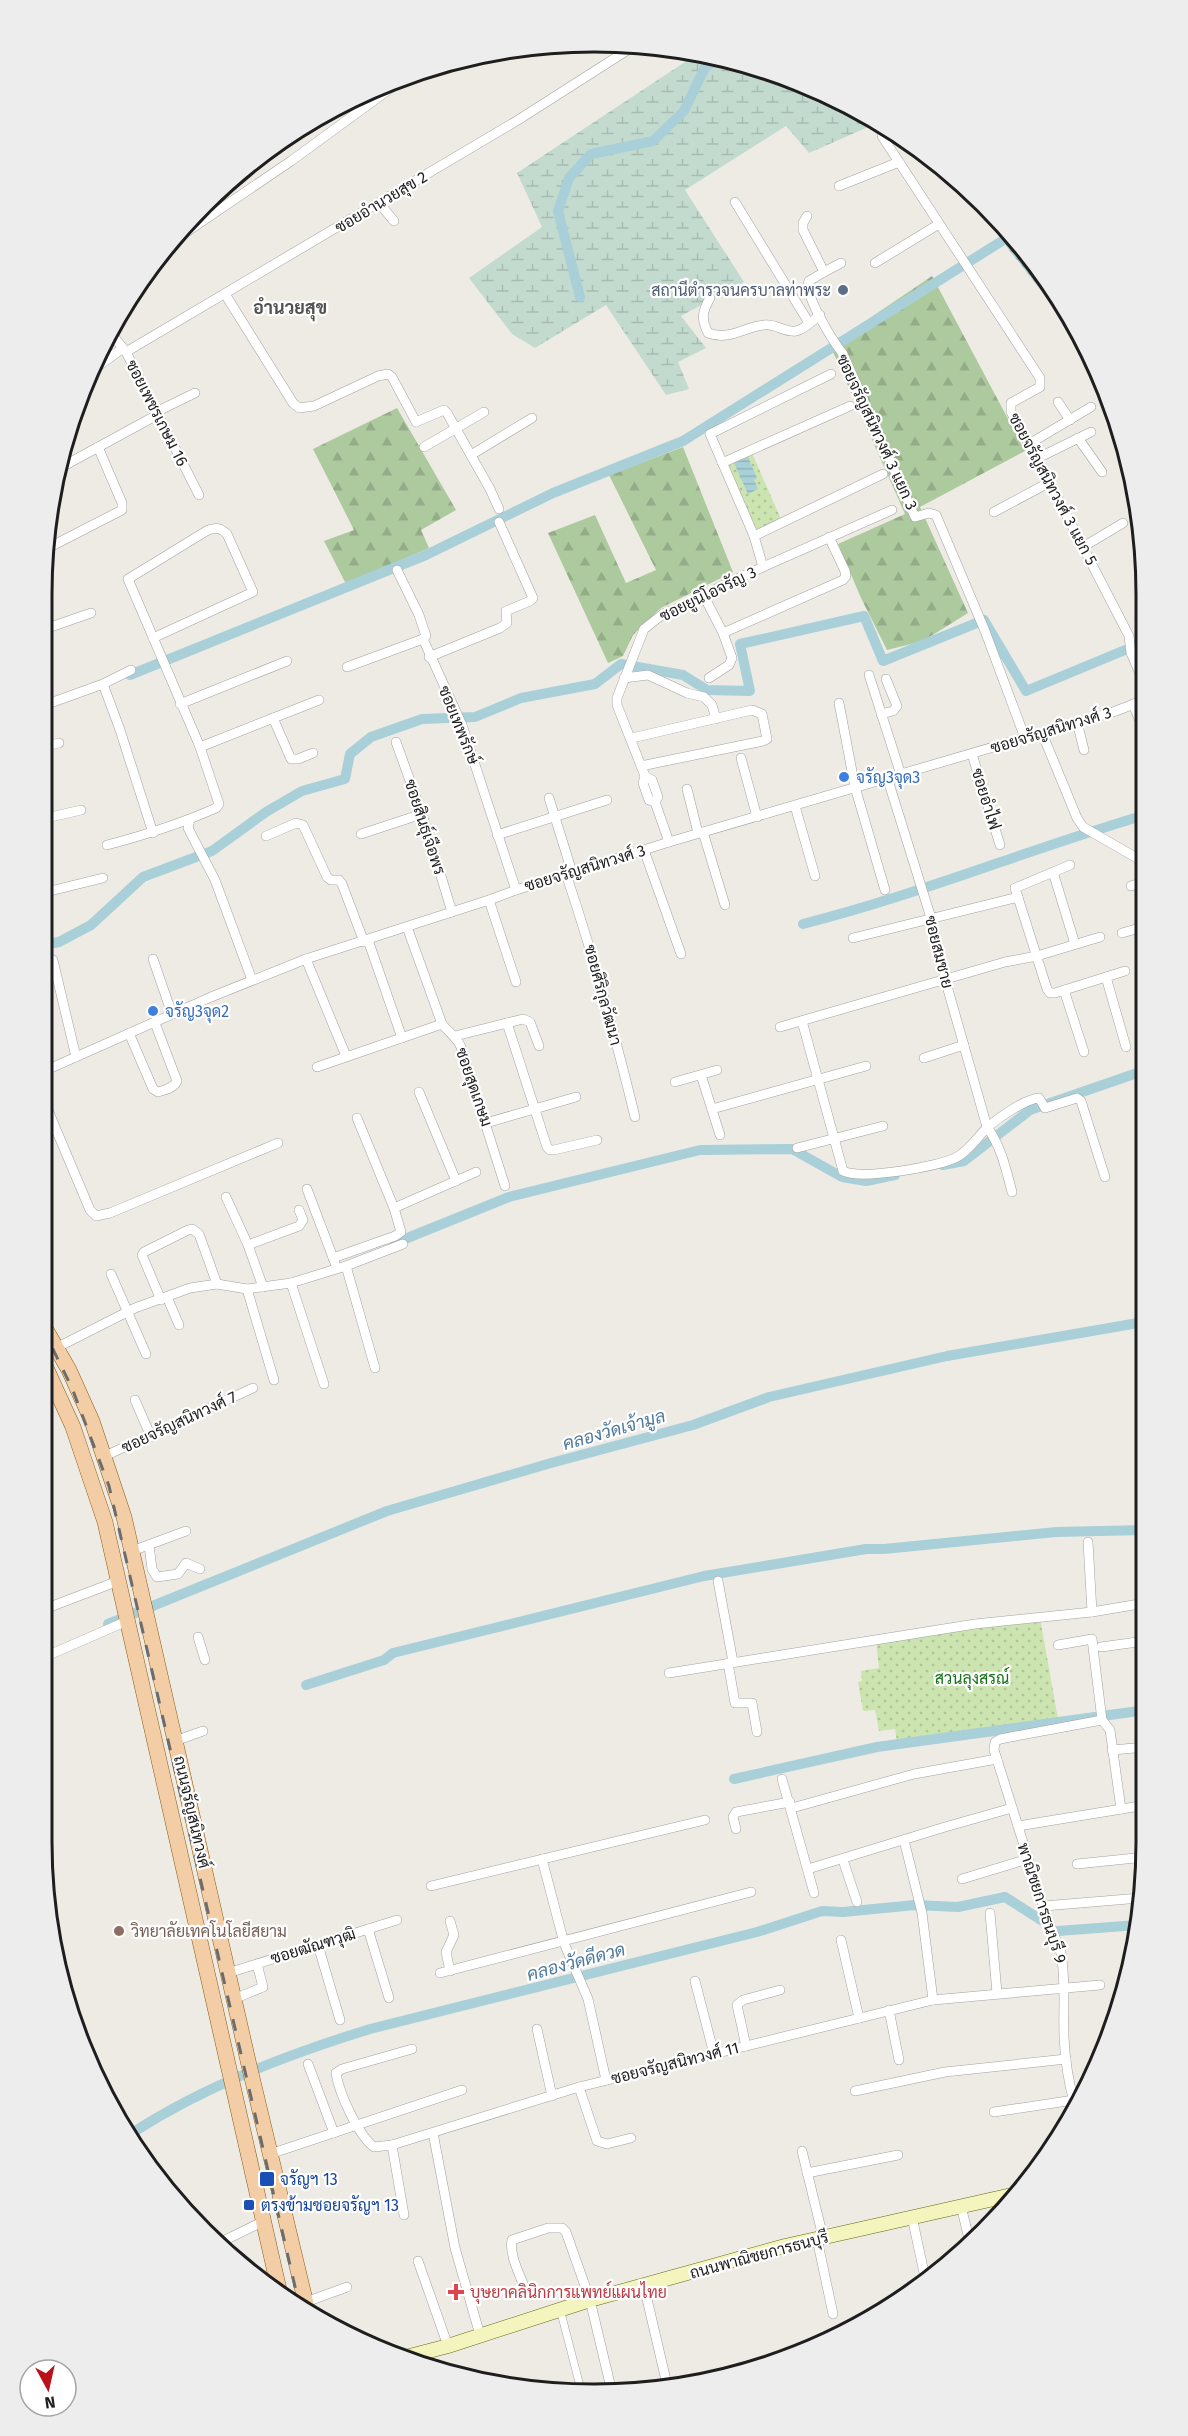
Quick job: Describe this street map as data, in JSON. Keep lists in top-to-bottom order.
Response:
{
  "streets": {
    "main road": ["ถนนจรัญสนิทวงศ์", "ถนนพาณิชยการธนบุรี"],
    "street": [
      "ซอยอำนวยสุข 2",
      "ซอยเพชรเกษม 16",
      "ซอยจรัญสนิทวงศ์ 3 แยก 3",
      "ซอยจรัญสนิทวงศ์ 3 แยก 5",
      "ซอยยูนิโอจรัญ 3",
      "ซอยเทพรักษ์",
      "ซอยจรัญสนิทวงศ์ 3",
      "ซอยอำไฟ",
      "ซอยสินธุ์เจือพร",
      "ซอยสมชาย",
      "ซอยศิริกุลวัฒนา",
      "ซอยสุดเกษม",
      "ซอยจรัญสนิทวงศ์ 7",
      "พาณิชยการธนบุรี 9",
      "ซอยฒัณฑวุฒิ",
      "ซอยจรัญสนิทวงศ์ 11"
    ]
  },
  "crossings": [
    ["ซอยอำนวยสุข 2", "ซอยเพชรเกษม 16"],
    ["ซอยจรัญสนิทวงศ์ 3 แยก 3", "ซอยจรัญสนิทวงศ์ 3"],
    ["ซอยยูนิโอจรัญ 3", "ซอยจรัญสนิทวงศ์ 3"],
    ["ซอยเทพรักษ์", "ซอยจรัญสนิทวงศ์ 3"],
    ["ซอยจรัญสนิทวงศ์ 3", "ซอยอำไฟ"],
    ["ซอยจรัญสนิทวงศ์ 3", "ซอยสินธุ์เจือพร"],
    ["ซอยจรัญสนิทวงศ์ 3", "ซอยสมชาย"],
    ["ซอยจรัญสนิทวงศ์ 3", "ซอยศิริกุลวัฒนา"],
    ["ซอยจรัญสนิทวงศ์ 3", "ซอยสุดเกษม"],
    ["ซอยจรัญสนิทวงศ์ 7", "ถนนจรัญสนิทวงศ์"],
    ["ถนนจรัญสนิทวงศ์", "ซอยฒัณฑวุฒิ"],
    ["พาณิชยการธนบุรี 9", "ซอยจรัญสนิทวงศ์ 11"]
  ],
  "districts": ["อำนวยสุข"],
  "water": ["คลองวัดเจ้ามูล", "คลองวัดดีดวด"],
  "parks": ["สวนลุงสรณ์"],
  "places": {
    "other": [
      "สถานีตำรวจนครบาลท่าพระ",
      "จรัญ3จุด3",
      "จรัญ3จุด2",
      "วิทยาลัยเทคโนโลยีสยาม"
    ],
    "transit": ["จรัญฯ 13", "ตรงข้ามซอยจรัญฯ 13"],
    "health": ["บุษยาคลินิกการแพทย์แผนไทย"]
  },
  "north": "bottom"
}
